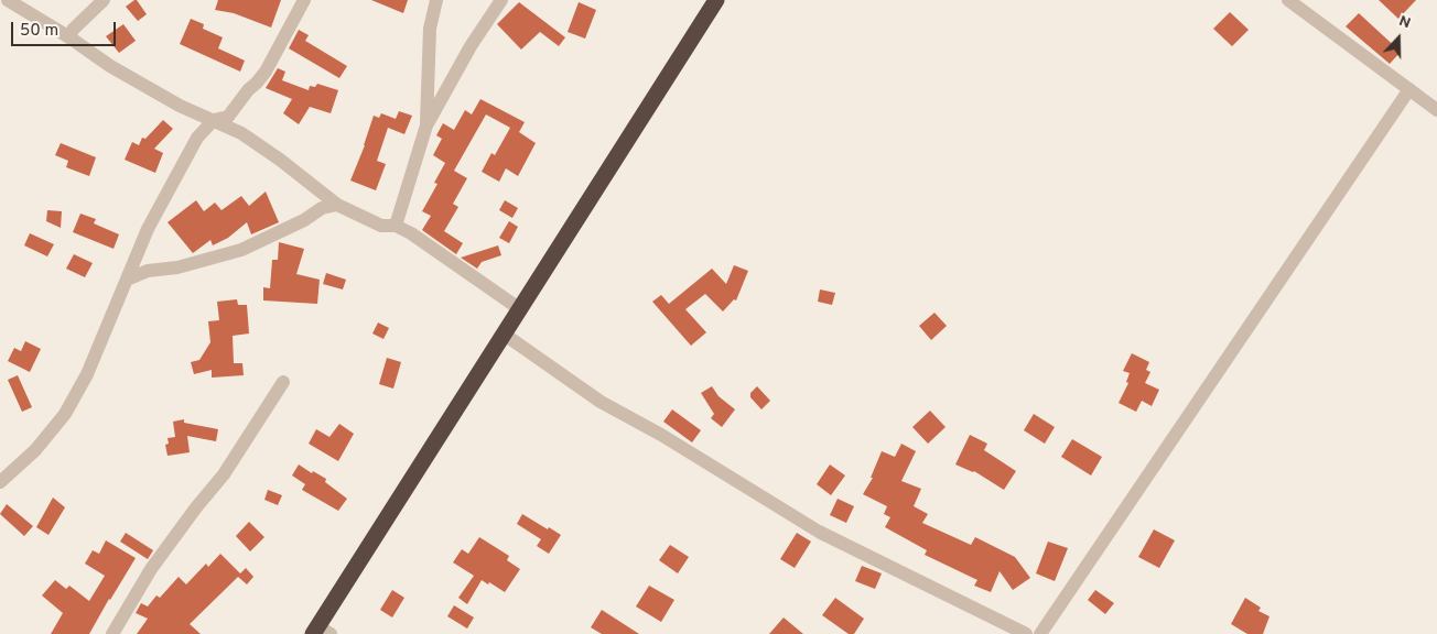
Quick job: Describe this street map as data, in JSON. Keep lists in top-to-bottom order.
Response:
{
  "scale_bar": "50 m",
  "north": "top"
}
